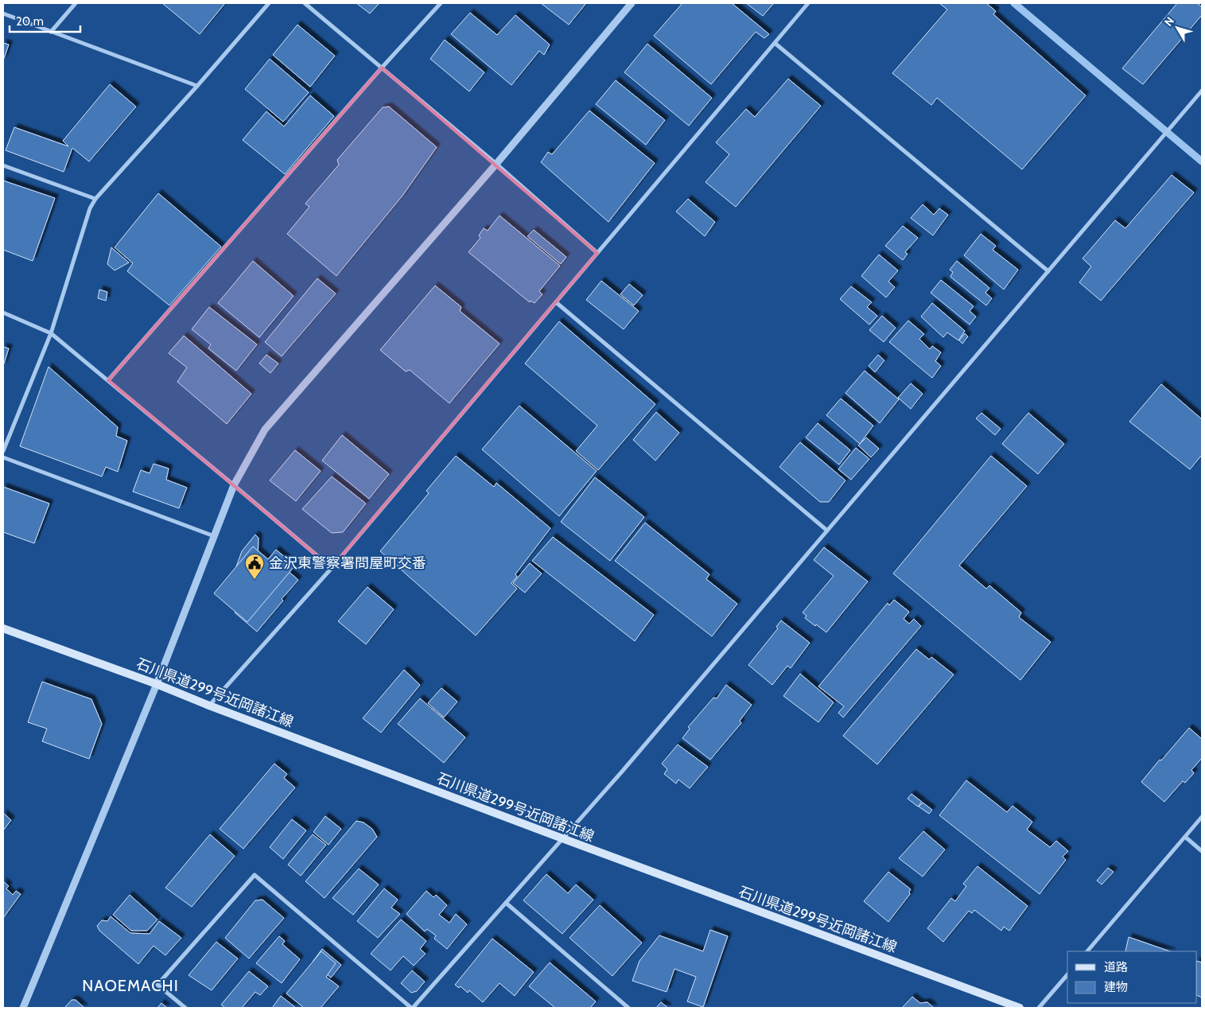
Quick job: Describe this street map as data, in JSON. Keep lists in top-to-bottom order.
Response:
{
  "streets": {
    "main road": ["石川県道299号近岡諸江線"]
  },
  "districts": ["NAOEMACHI"],
  "places": {
    "public building": ["金沢東警察署問屋町交番"]
  },
  "legend": ["道路", "建物"],
  "scale_bar": "20 m",
  "north": "top left"
}
